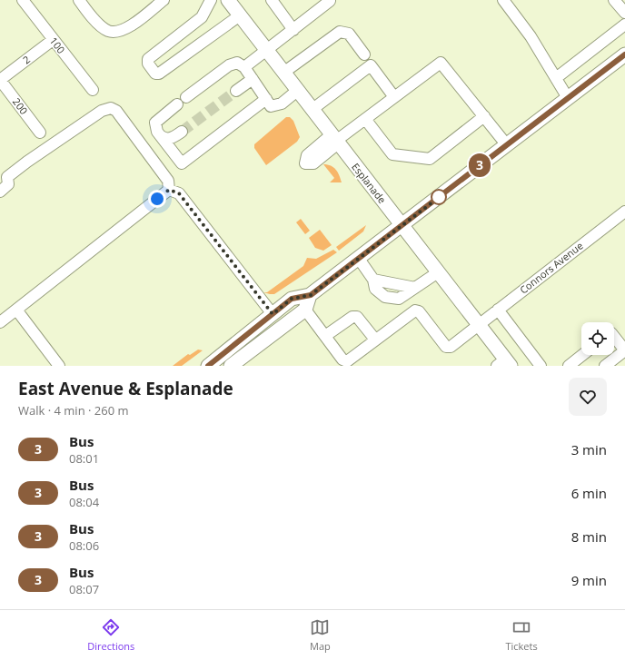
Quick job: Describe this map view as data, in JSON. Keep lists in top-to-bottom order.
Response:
{
  "streets": {
    "main road": ["Esplanade"],
    "street": [
      "100",
      "2",
      "200",
      "Connors Avenue"
    ]
  },
  "crossings": [
    ["100", "2"],
    ["2", "200"],
    ["Esplanade", "Connors Avenue"]
  ],
  "lines": ["bus line 3"],
  "page": {
    "on_map": "3",
    "heading": ["East Avenue & Esplanade", "Walk · 4 min · 260 m"],
    "list": [
      {
        "mark": "3",
        "name": "Bus",
        "note": "08:01",
        "value": "3 min"
      },
      {
        "mark": "3",
        "name": "Bus",
        "note": "08:04",
        "value": "6 min"
      },
      {
        "mark": "3",
        "name": "Bus",
        "note": "08:06",
        "value": "8 min"
      },
      {
        "mark": "3",
        "name": "Bus",
        "note": "08:07",
        "value": "9 min"
      }
    ],
    "tabs": ["Directions", "Map", "Tickets"]
  }
}
